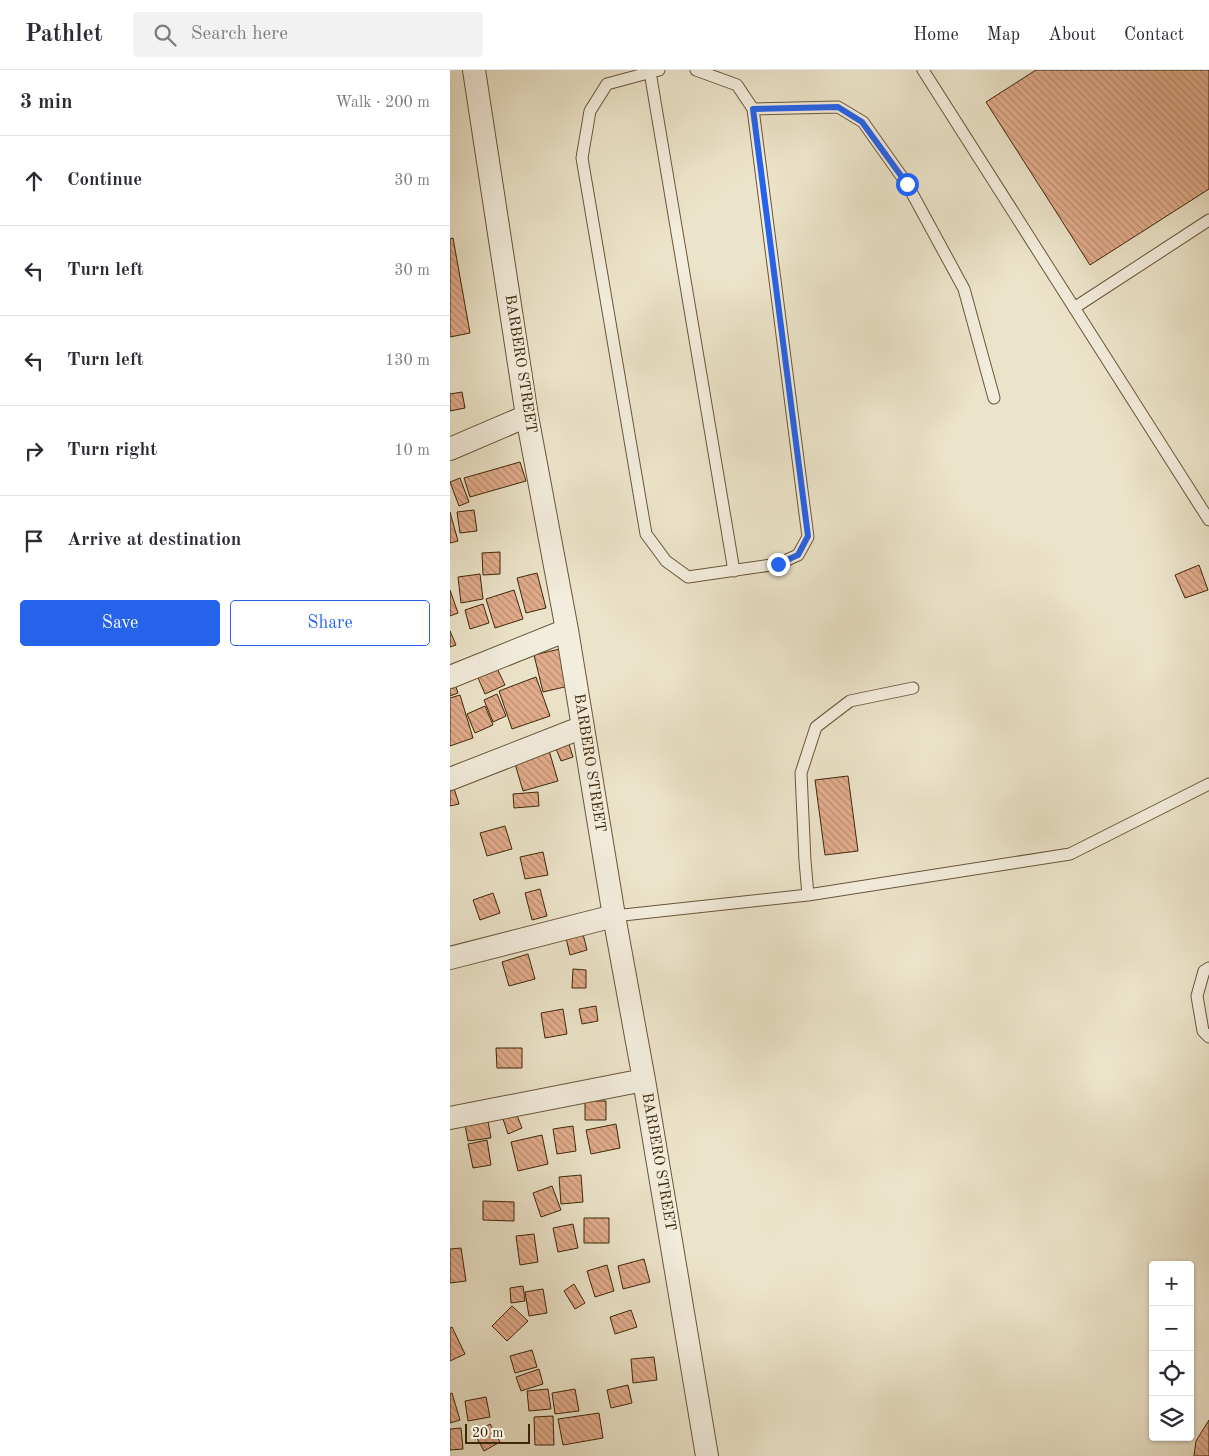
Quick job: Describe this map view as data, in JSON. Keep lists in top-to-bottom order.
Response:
{
  "streets": {
    "street": ["BARBERO STREET"]
  },
  "scale_bar": "20 m",
  "page": {
    "header": "Pathlet",
    "search": "Search here",
    "nav": [
      "Home",
      "Map",
      "About",
      "Contact"
    ],
    "heading": ["3 min", "Walk · 200 m"],
    "list": [
      ["Continue", "30 m"],
      ["Turn left", "30 m"],
      ["Turn left", "130 m"],
      ["Turn right", "10 m"],
      "Arrive at destination"
    ],
    "buttons": ["Save", "Share"],
    "map_buttons": ["+", "−"],
    "scale": "20 m"
  }
}
